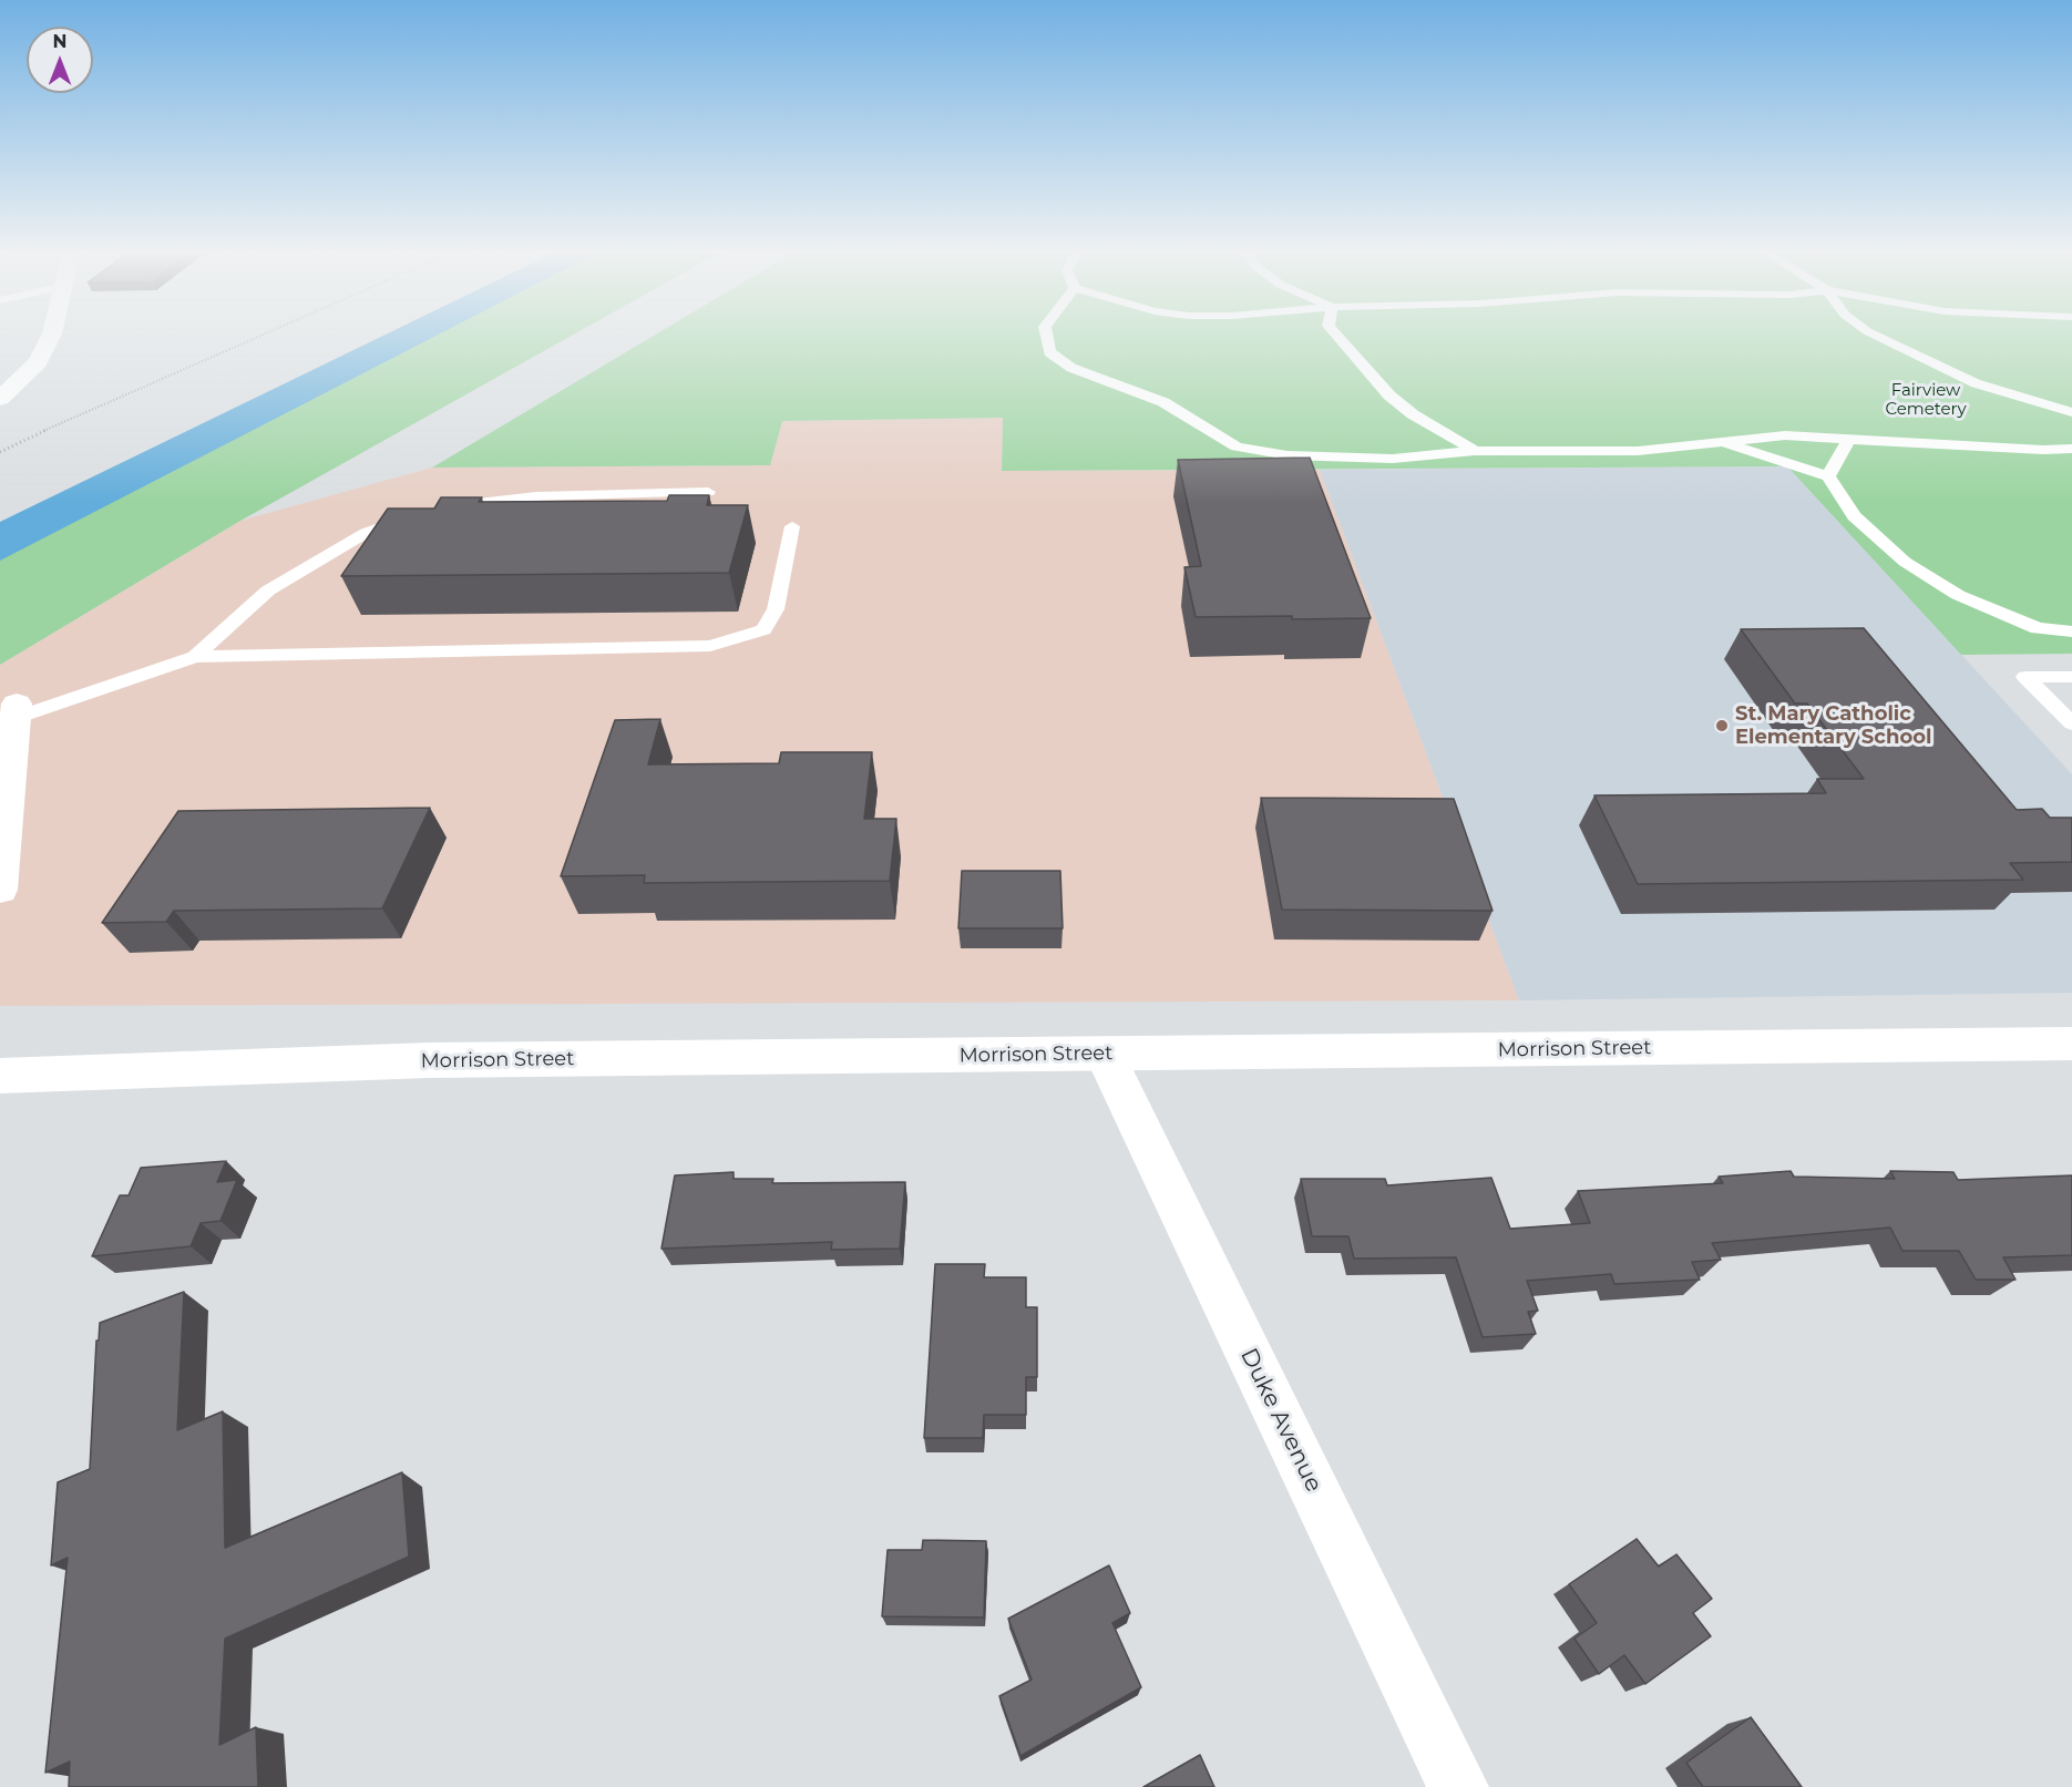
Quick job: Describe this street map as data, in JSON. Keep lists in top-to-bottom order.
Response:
{
  "streets": {
    "street": ["Morrison Street", "Duke Avenue"]
  },
  "crossings": [
    ["Morrison Street", "Duke Avenue"]
  ],
  "parks": ["Fairview Cemetery"],
  "places": ["St. Mary Catholic Elementary School"],
  "north": "top"
}
